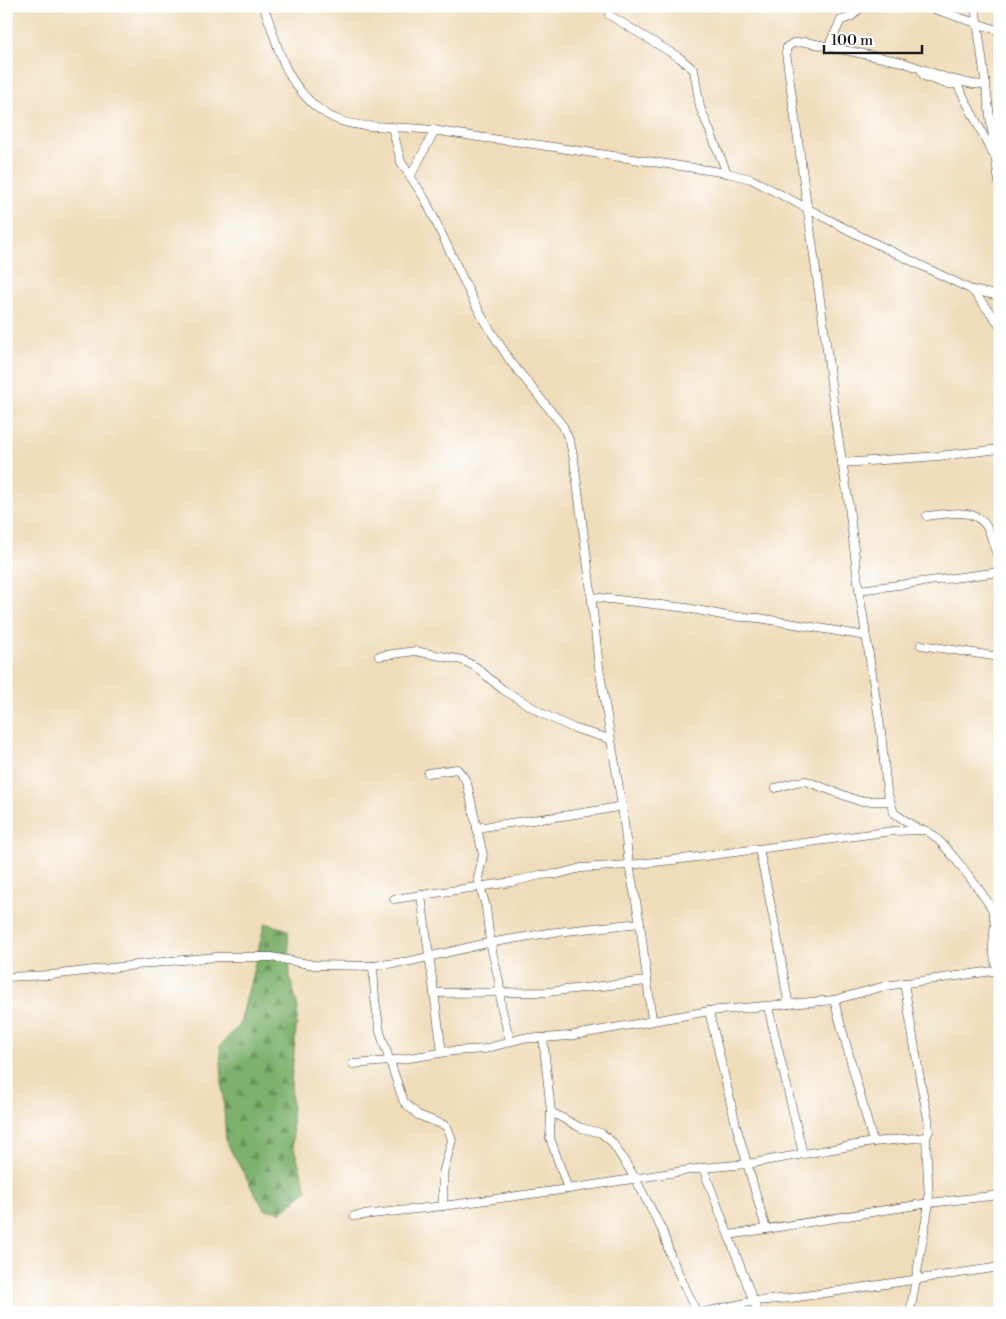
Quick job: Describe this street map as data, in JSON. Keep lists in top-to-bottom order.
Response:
{
  "scale_bar": "100 m"
}
